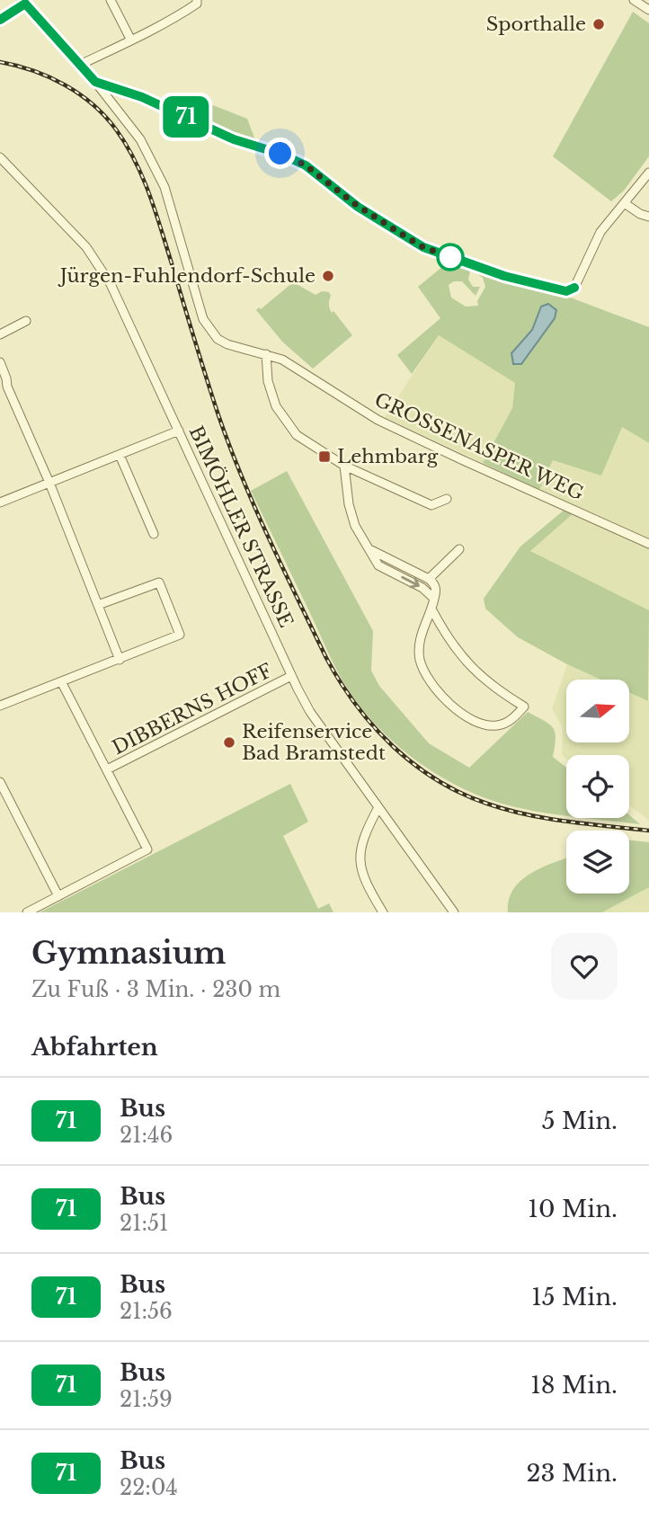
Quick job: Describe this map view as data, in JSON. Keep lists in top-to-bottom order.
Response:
{
  "streets": {
    "street": ["GROSSENASPER WEG", "BIMÖHLER STRASSE", "DIBBERNS HOFF"]
  },
  "crossings": [
    ["BIMÖHLER STRASSE", "DIBBERNS HOFF"]
  ],
  "places": {
    "other": ["Sporthalle", "Jürgen-Fuhlendorf-Schule", "Reifenservice Bad Bramstedt"],
    "transit": ["Lehmbarg"]
  },
  "lines": ["bus line 71"],
  "north": "right",
  "page": {
    "on_map": "71",
    "heading": [
      ["Gymnasium", "Zu Fuß · 3 Min. · 230 m"],
      "Abfahrten"
    ],
    "list": [
      {
        "mark": "71",
        "name": "Bus",
        "note": "21:46",
        "value": "5 Min."
      },
      {
        "mark": "71",
        "name": "Bus",
        "note": "21:51",
        "value": "10 Min."
      },
      {
        "mark": "71",
        "name": "Bus",
        "note": "21:56",
        "value": "15 Min."
      },
      {
        "mark": "71",
        "name": "Bus",
        "note": "21:59",
        "value": "18 Min."
      },
      {
        "mark": "71",
        "name": "Bus",
        "note": "22:04",
        "value": "23 Min."
      }
    ]
  }
}
